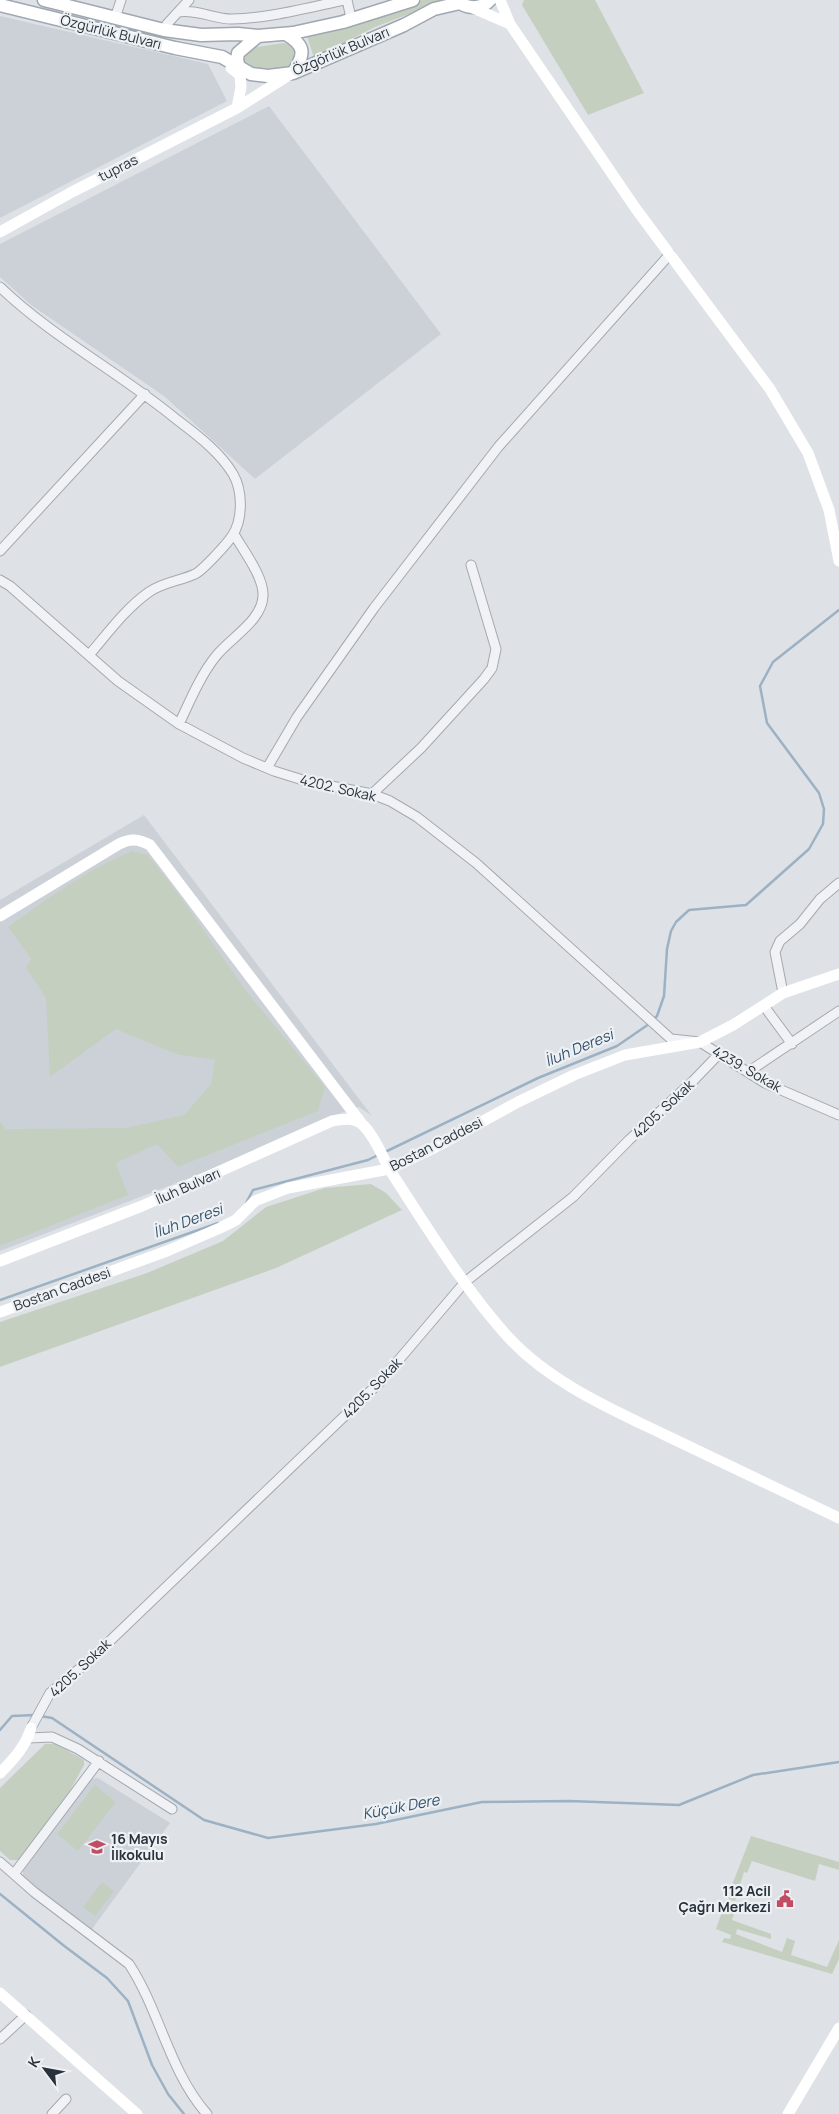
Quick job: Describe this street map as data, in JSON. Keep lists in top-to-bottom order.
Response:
{
  "streets": {
    "main road": ["Özgürlük Bulvarı", "Özgörlük Bulvarı"],
    "street": [
      "tupras",
      "4202. Sokak",
      "4239. Sokak",
      "4205. Sokak",
      "Bostan Caddesi",
      "İluh Bulvarı"
    ]
  },
  "crossings": [
    ["Özgürlük Bulvarı", "Özgörlük Bulvarı"],
    ["Özgürlük Bulvarı", "tupras"],
    ["Özgörlük Bulvarı", "tupras"],
    ["4202. Sokak", "4239. Sokak"],
    ["4239. Sokak", "4205. Sokak"],
    ["4239. Sokak", "Bostan Caddesi"]
  ],
  "water": ["İluh Deresi", "Küçük Dere"],
  "places": {
    "school or university": ["16 Mayıs İlkokulu"],
    "public building": ["112 Acil Çağrı Merkezi"]
  },
  "north": "top left"
}
